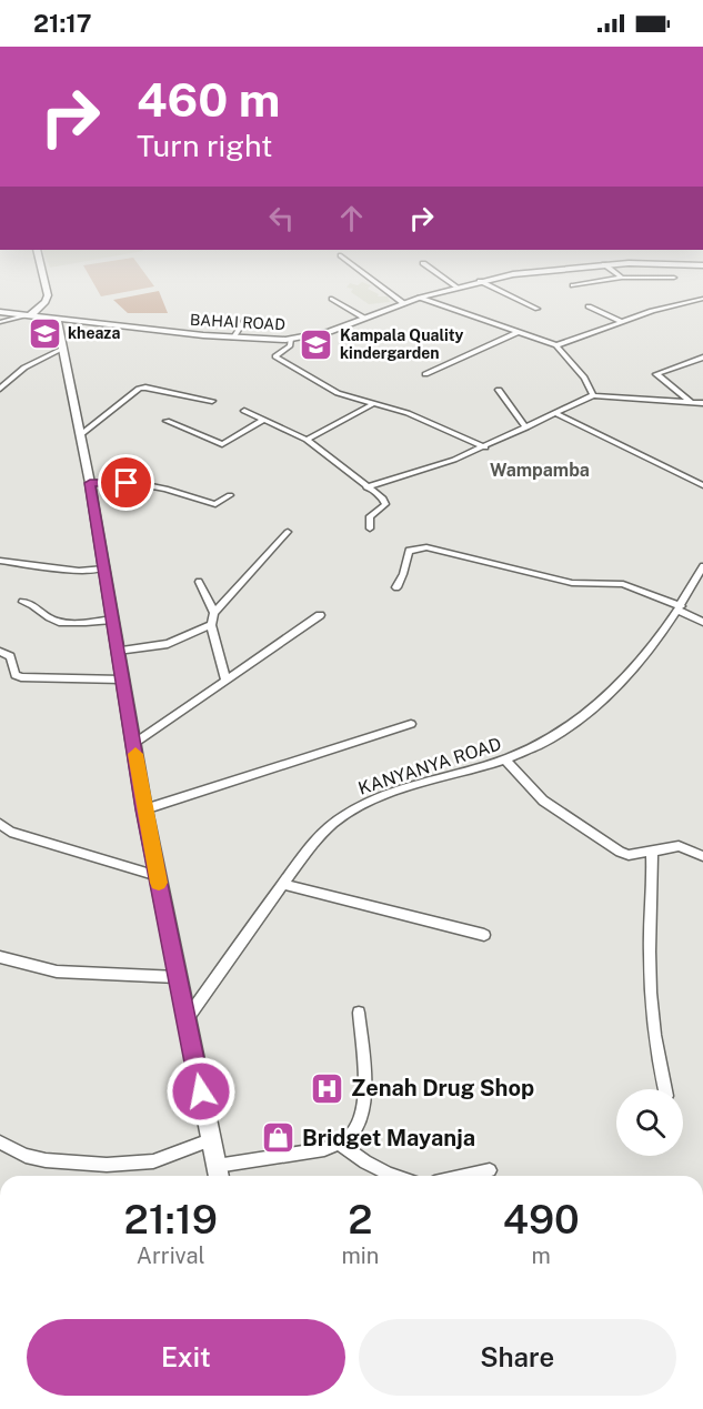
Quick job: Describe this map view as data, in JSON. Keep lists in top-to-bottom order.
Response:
{
  "streets": {
    "street": ["BAHAI ROAD", "KANYANYA ROAD"]
  },
  "districts": ["Wampamba"],
  "places": {
    "school or university": ["kheaza", "Kampala Quality kindergarden"],
    "hospital": ["Zenah Drug Shop"],
    "shop": ["Bridget Mayanja"]
  },
  "page": {
    "status": "21:17",
    "turn": ["460 m", "Turn right"],
    "eta": [
      "21:19",
      "Arrival",
      "2",
      "min",
      "490",
      "m"
    ],
    "buttons": ["Exit", "Share"]
  }
}
